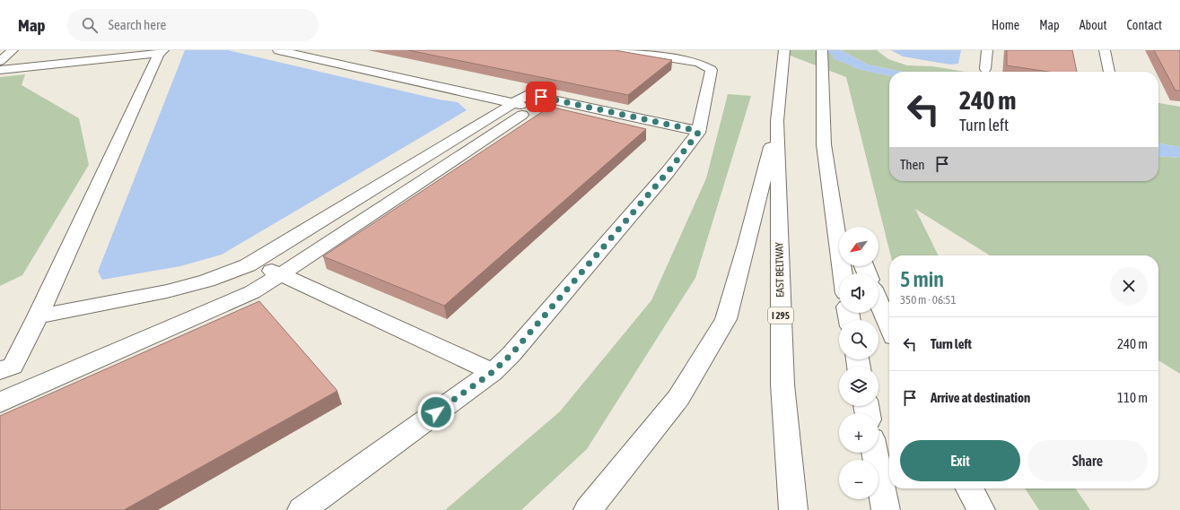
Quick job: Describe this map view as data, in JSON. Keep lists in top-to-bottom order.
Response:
{
  "streets": {
    "main road": ["EAST BELTWAY", "I 295"]
  },
  "north": "bottom left",
  "page": {
    "header": "Map",
    "search": "Search here",
    "nav": [
      "Home",
      "Map",
      "About",
      "Contact"
    ],
    "turn": ["240 m", "Turn left"],
    "then": "Then",
    "map_buttons": ["+", "−"],
    "heading": ["5 min", "350 m · 06:51"],
    "list": [
      {
        "name": "Turn left",
        "value": "240 m"
      },
      {
        "name": "Arrive at destination",
        "value": "110 m"
      }
    ],
    "buttons": ["Exit", "Share"]
  }
}
